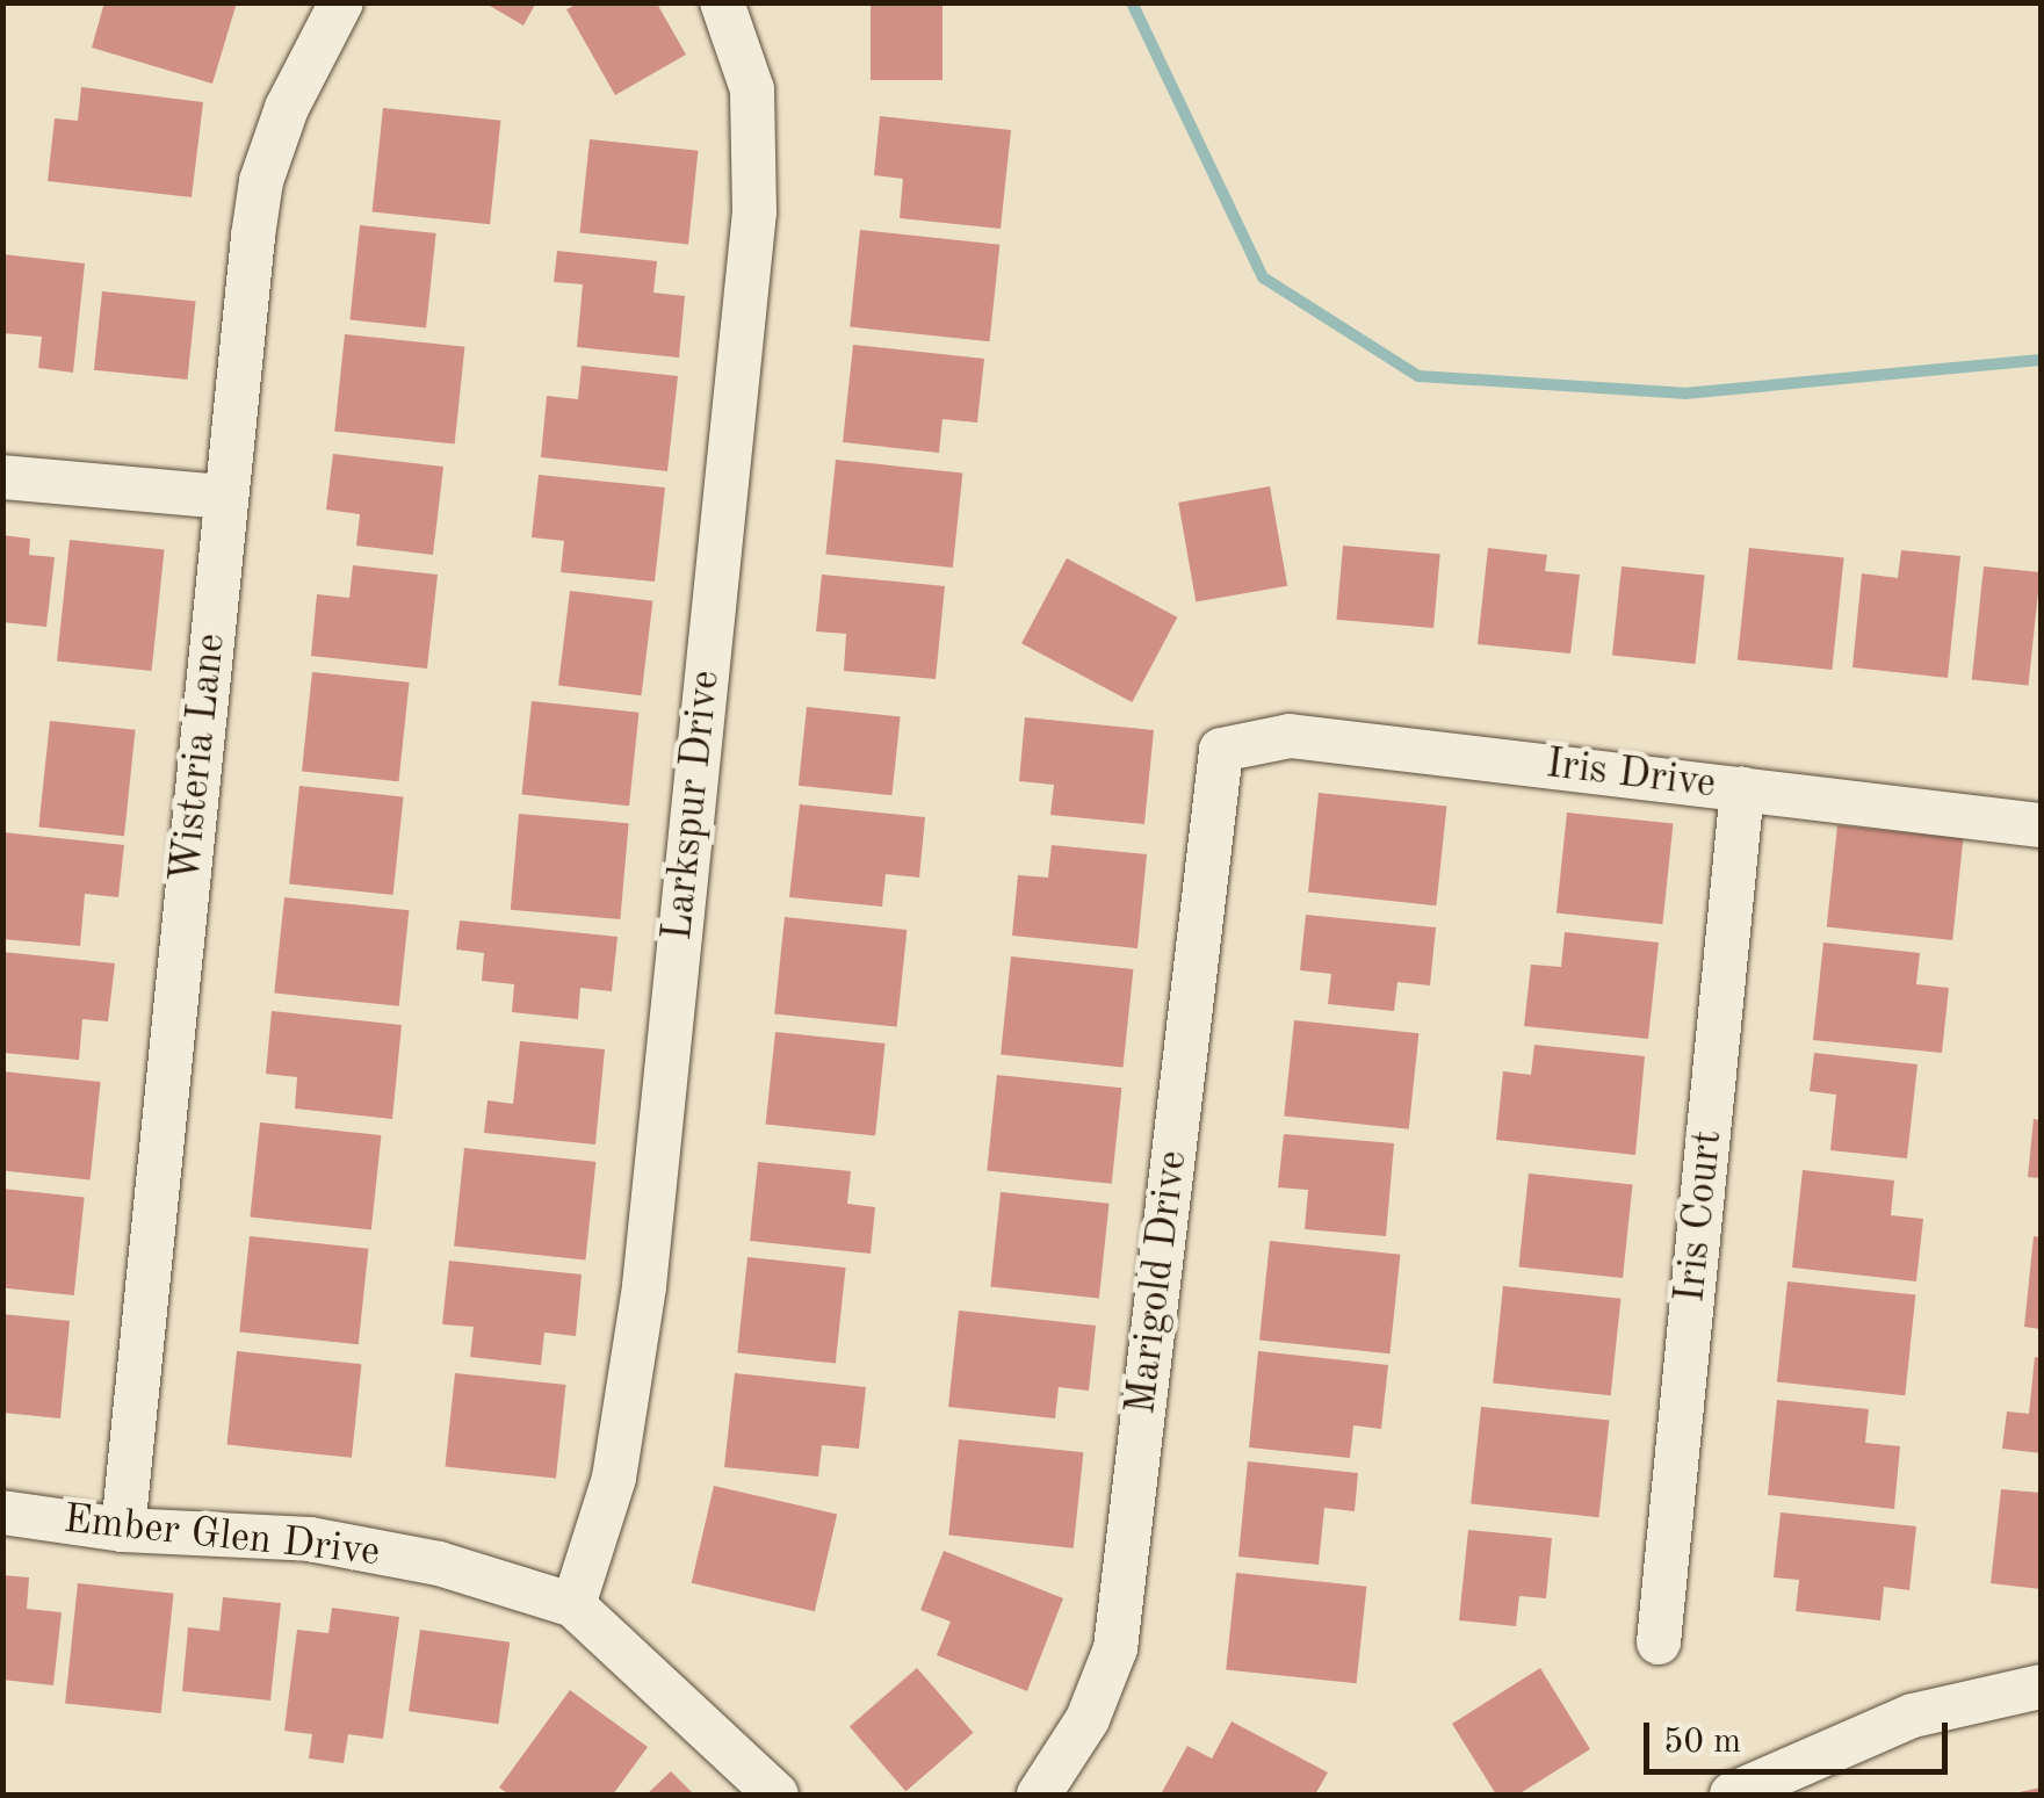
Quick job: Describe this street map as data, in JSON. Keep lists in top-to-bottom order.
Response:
{
  "streets": {
    "street": [
      "Wisteria Lane",
      "Iris Drive",
      "Larkspur Drive",
      "Iris Court",
      "Marigold Drive",
      "Ember Glen Drive"
    ]
  },
  "crossings": [
    ["Wisteria Lane", "Ember Glen Drive"],
    ["Iris Drive", "Iris Court"],
    ["Iris Drive", "Marigold Drive"],
    ["Larkspur Drive", "Ember Glen Drive"]
  ],
  "scale_bar": "50 m"
}
